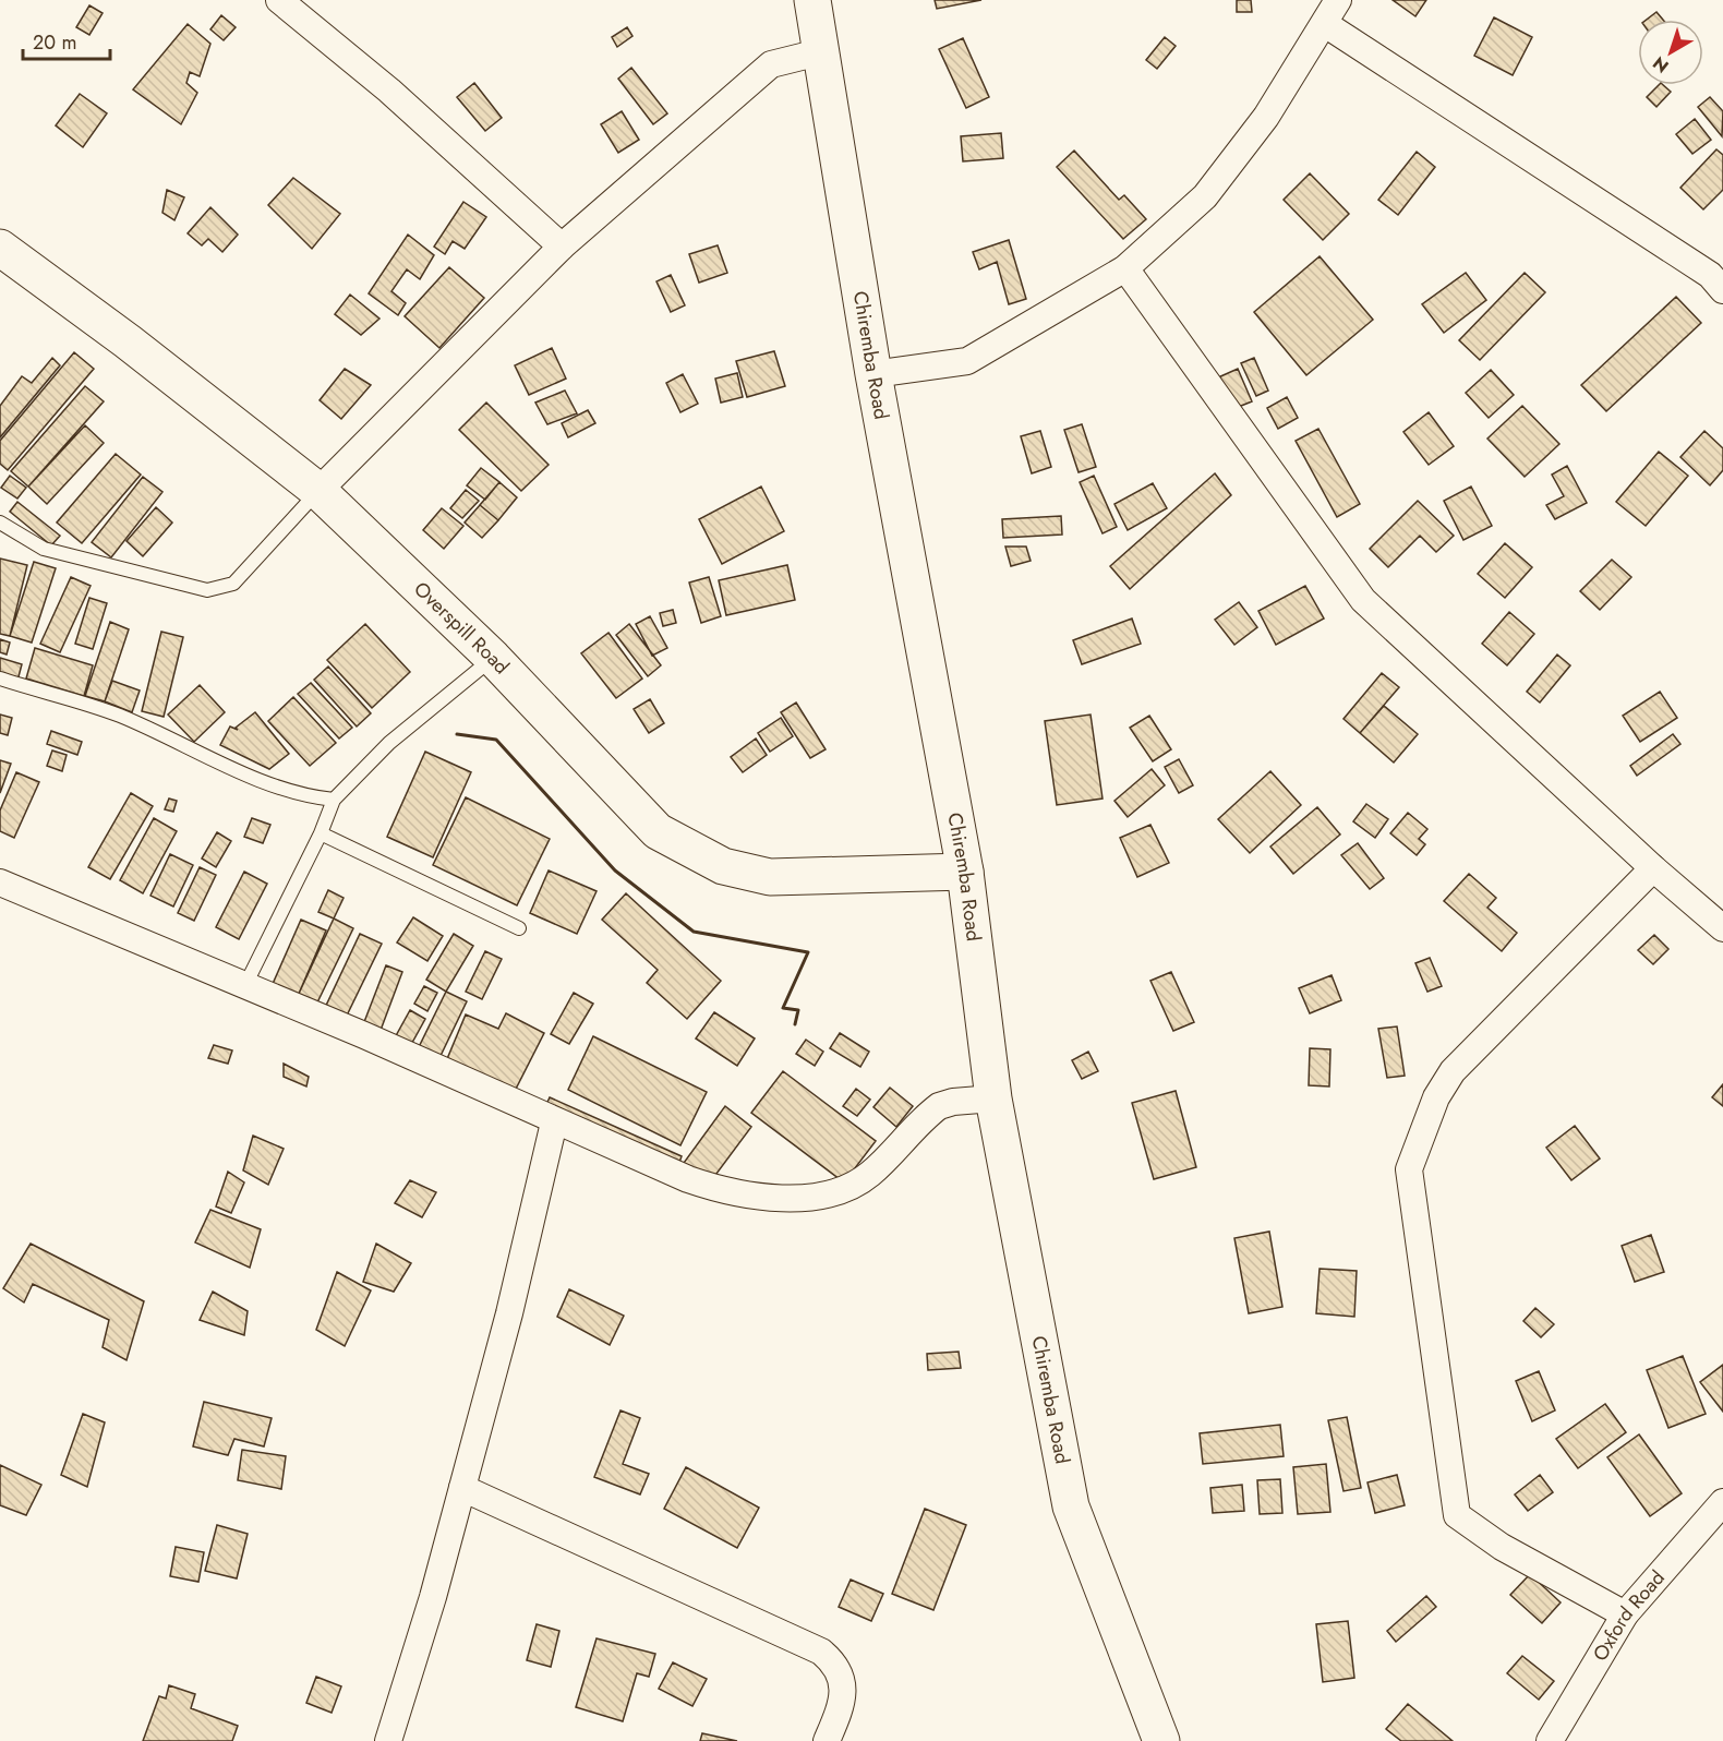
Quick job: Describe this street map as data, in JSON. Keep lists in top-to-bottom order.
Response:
{
  "streets": {
    "main road": ["Chiremba Road", "Overspill Road"],
    "street": ["Oxford Road"]
  },
  "crossings": [
    ["Chiremba Road", "Overspill Road"]
  ],
  "scale_bar": "20 m",
  "north": "bottom left"
}
